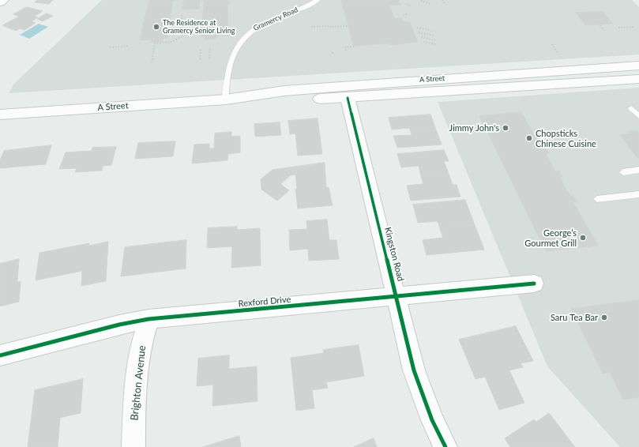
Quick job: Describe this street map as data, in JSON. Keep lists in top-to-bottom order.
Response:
{
  "streets": {
    "main road": [
      "A Street",
      "Kingston Road",
      "Rexford Drive",
      "Brighton Avenue"
    ],
    "lane": ["Gramercy Road"]
  },
  "crossings": [
    ["Gramercy Road", "A Street"],
    ["A Street", "Kingston Road"],
    ["Kingston Road", "Rexford Drive"],
    ["Rexford Drive", "Brighton Avenue"]
  ],
  "places": [
    "The Residence at Gramercy Senior Living",
    "Jimmy John's",
    "Chopsticks Chinese Cuisine",
    "George’s Gourmet Grill",
    "Saru Tea Bar"
  ]
}
